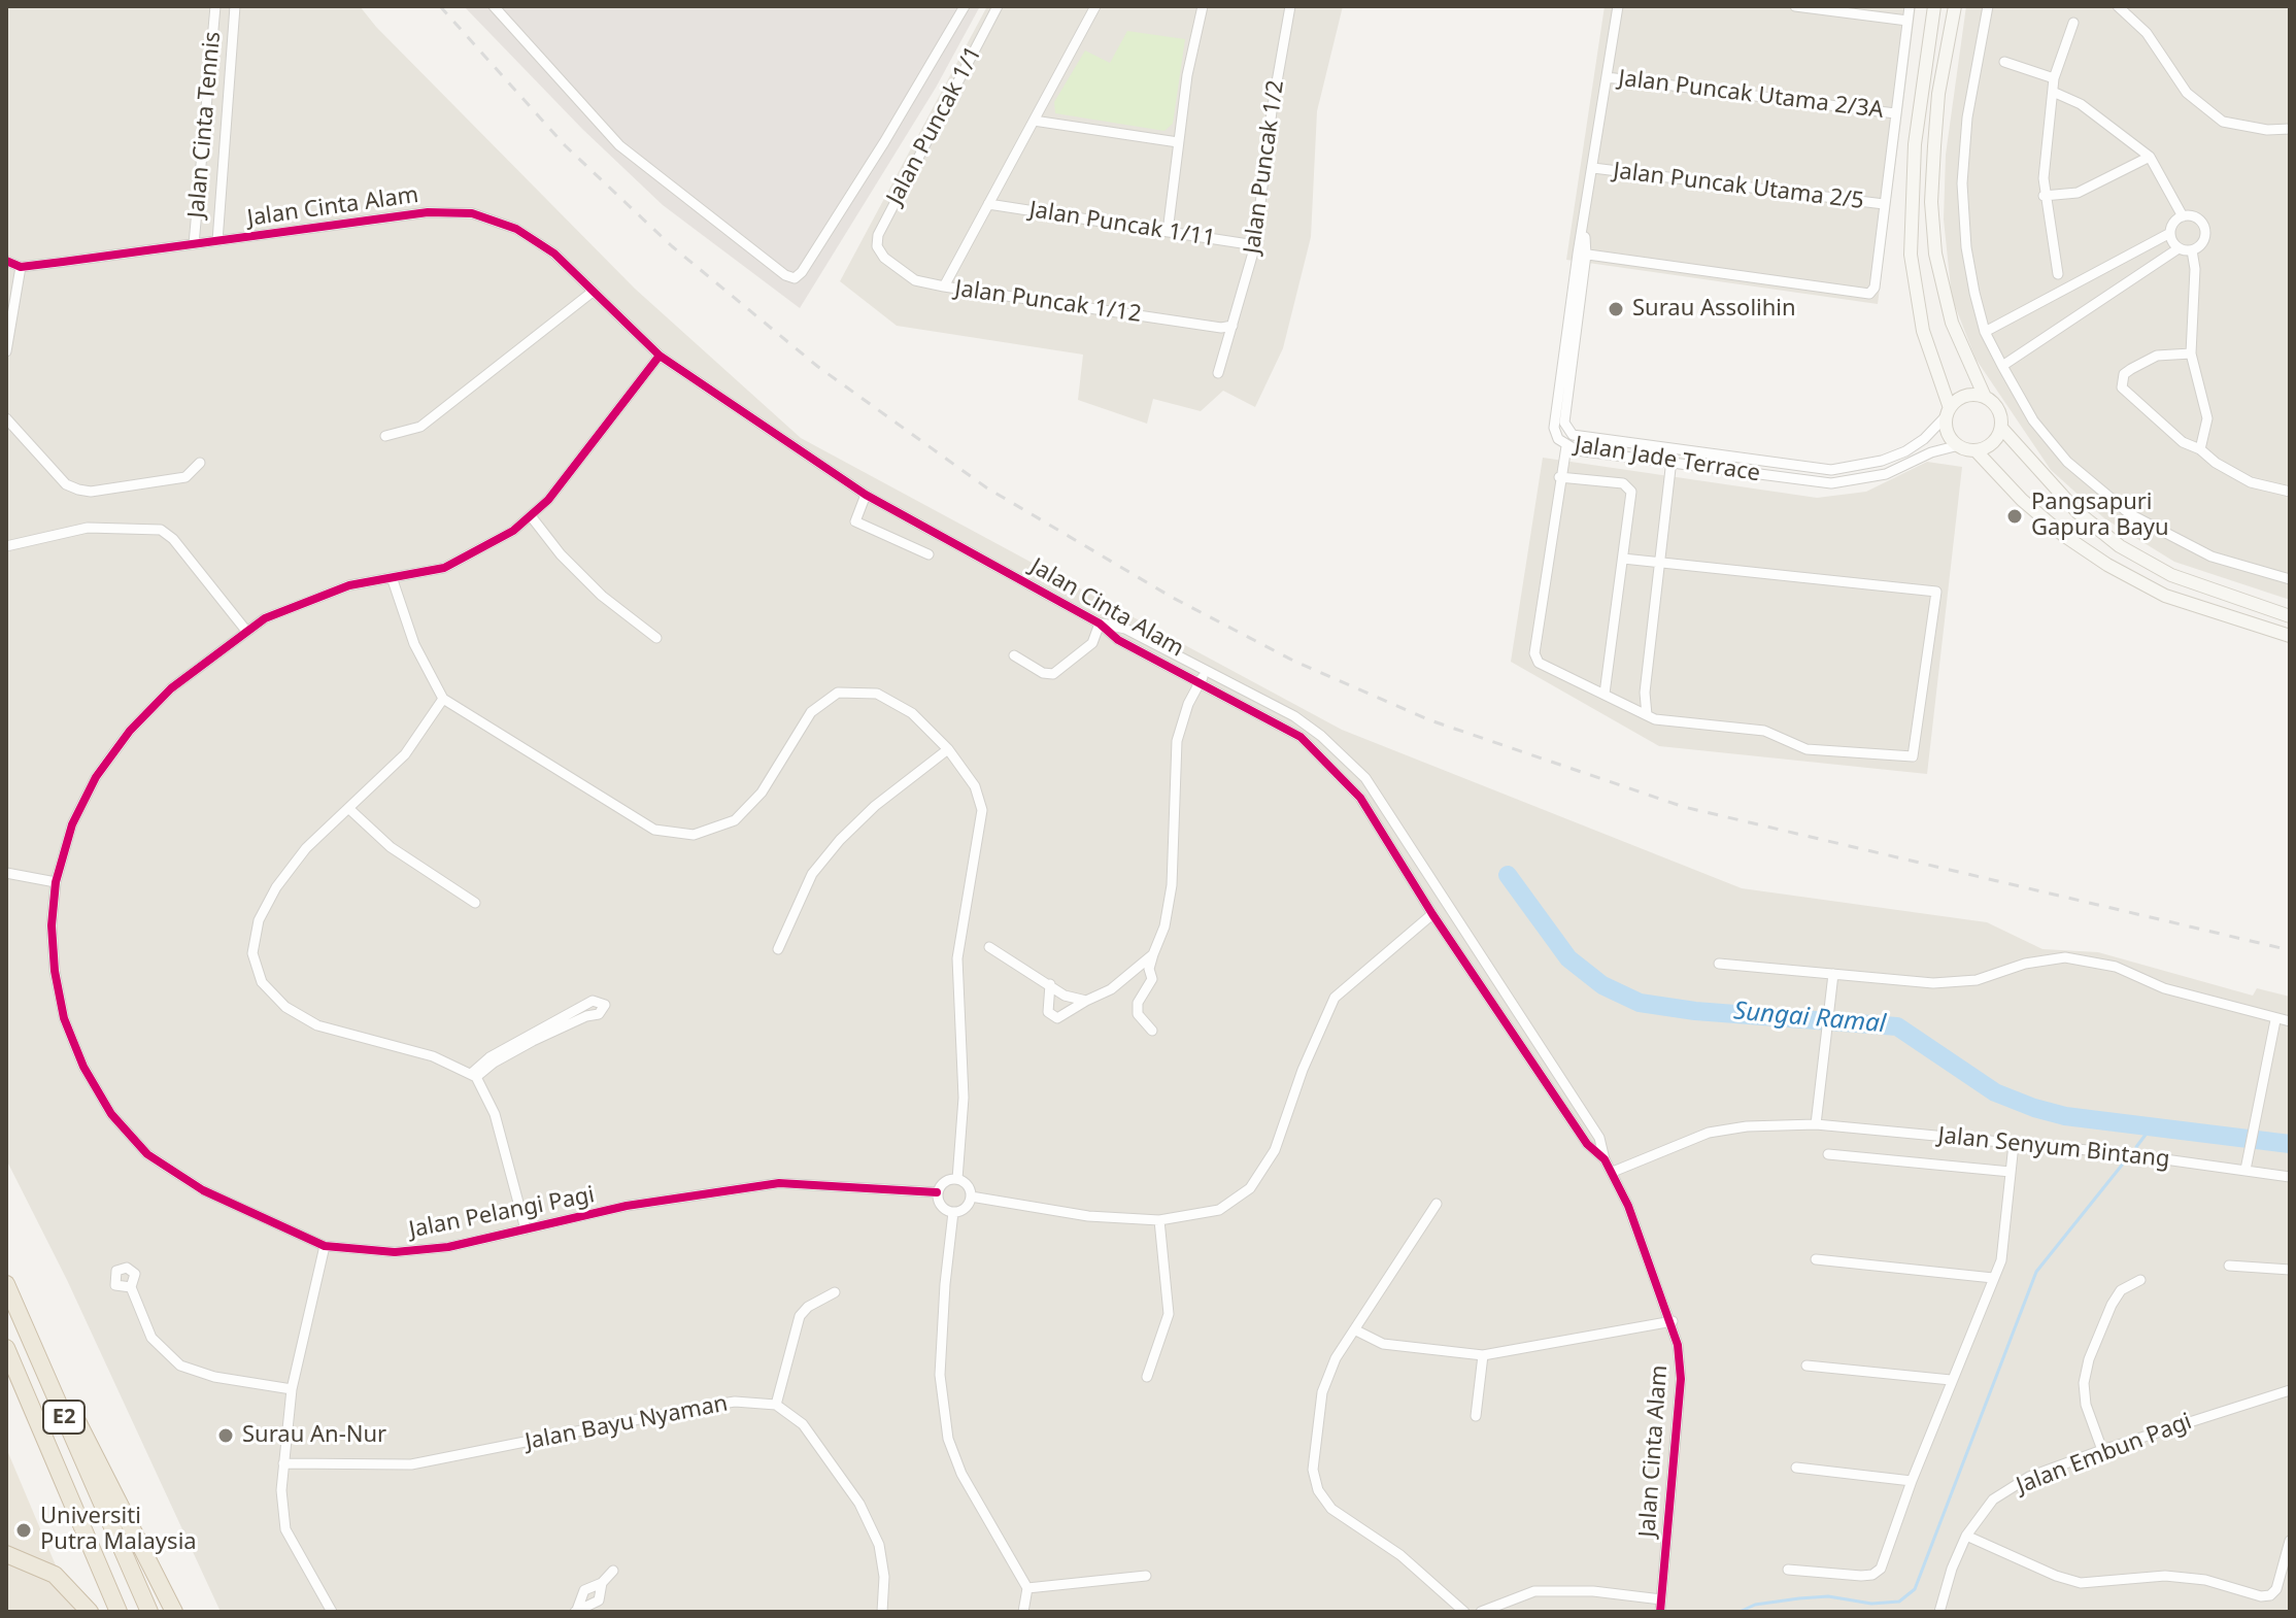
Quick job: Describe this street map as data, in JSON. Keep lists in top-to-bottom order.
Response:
{
  "streets": {
    "highway": ["E2"],
    "street": [
      "Jalan Puncak Utama 2/3A",
      "Jalan Cinta Tennis",
      "Jalan Puncak 1/1",
      "Jalan Puncak 1/2",
      "Jalan Puncak Utama 2/5",
      "Jalan Cinta Alam",
      "Jalan Puncak 1/11",
      "Jalan Puncak 1/12",
      "Jalan Jade Terrace",
      "Jalan Senyum Bintang",
      "Jalan Pelangi Pagi",
      "Jalan Bayu Nyaman",
      "Jalan Embun Pagi"
    ]
  },
  "crossings": [
    ["Jalan Cinta Tennis", "Jalan Cinta Alam"],
    ["Jalan Puncak 1/1", "Jalan Puncak 1/12"],
    ["Jalan Puncak 1/2", "Jalan Puncak 1/11"],
    ["Jalan Puncak 1/2", "Jalan Puncak 1/12"],
    ["Jalan Cinta Alam", "Jalan Senyum Bintang"],
    ["Jalan Cinta Alam", "Jalan Pelangi Pagi"]
  ],
  "water": ["Sungai Ramal"],
  "places": [
    "Surau Assolihin",
    "Pangsapuri Gapura Bayu",
    "Surau An-Nur",
    "Universiti Putra Malaysia"
  ]
}
